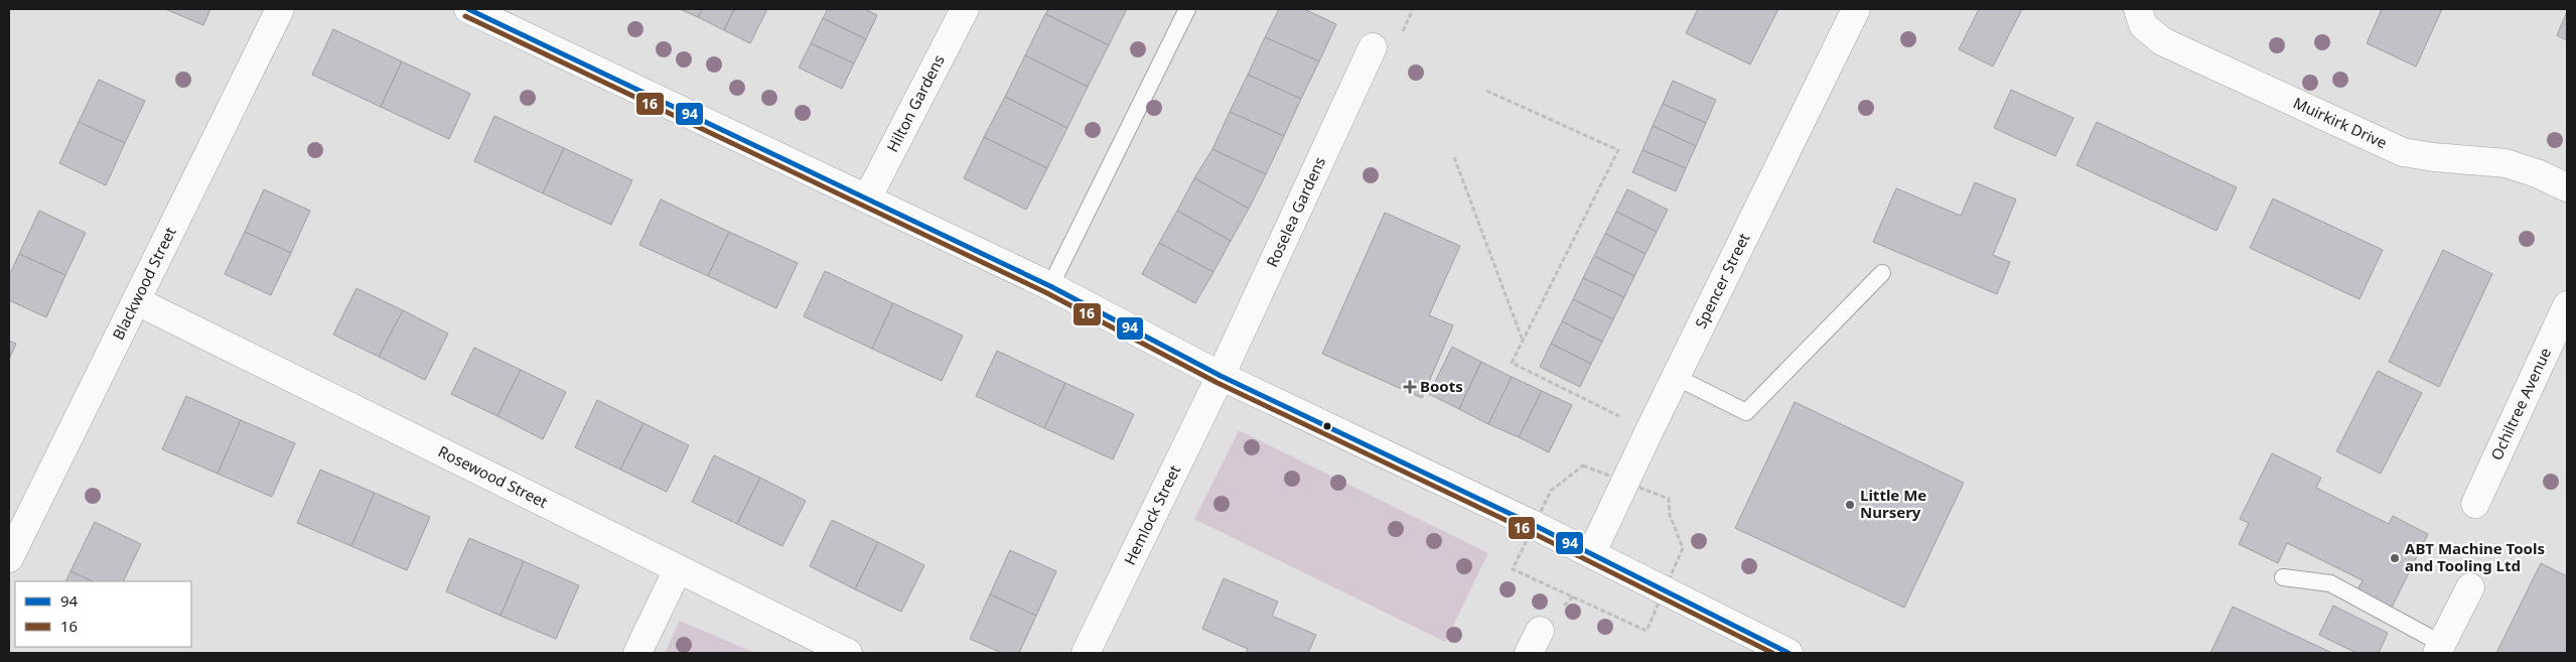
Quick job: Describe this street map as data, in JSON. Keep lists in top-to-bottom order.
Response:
{
  "streets": {
    "street": [
      "Hilton Gardens",
      "Muirkirk Drive",
      "Roselea Gardens",
      "Spencer Street",
      "Blackwood Street",
      "Ochiltree Avenue",
      "Rosewood Street",
      "Hemlock Street"
    ]
  },
  "crossings": [
    ["Roselea Gardens", "Hemlock Street"],
    ["Blackwood Street", "Rosewood Street"]
  ],
  "places": {
    "health": ["Boots"],
    "other": ["Little Me Nursery", "ABT Machine Tools and Tooling Ltd"]
  },
  "lines": ["transit line 94", "transit line 16"],
  "legend": ["94", "16"]
}
